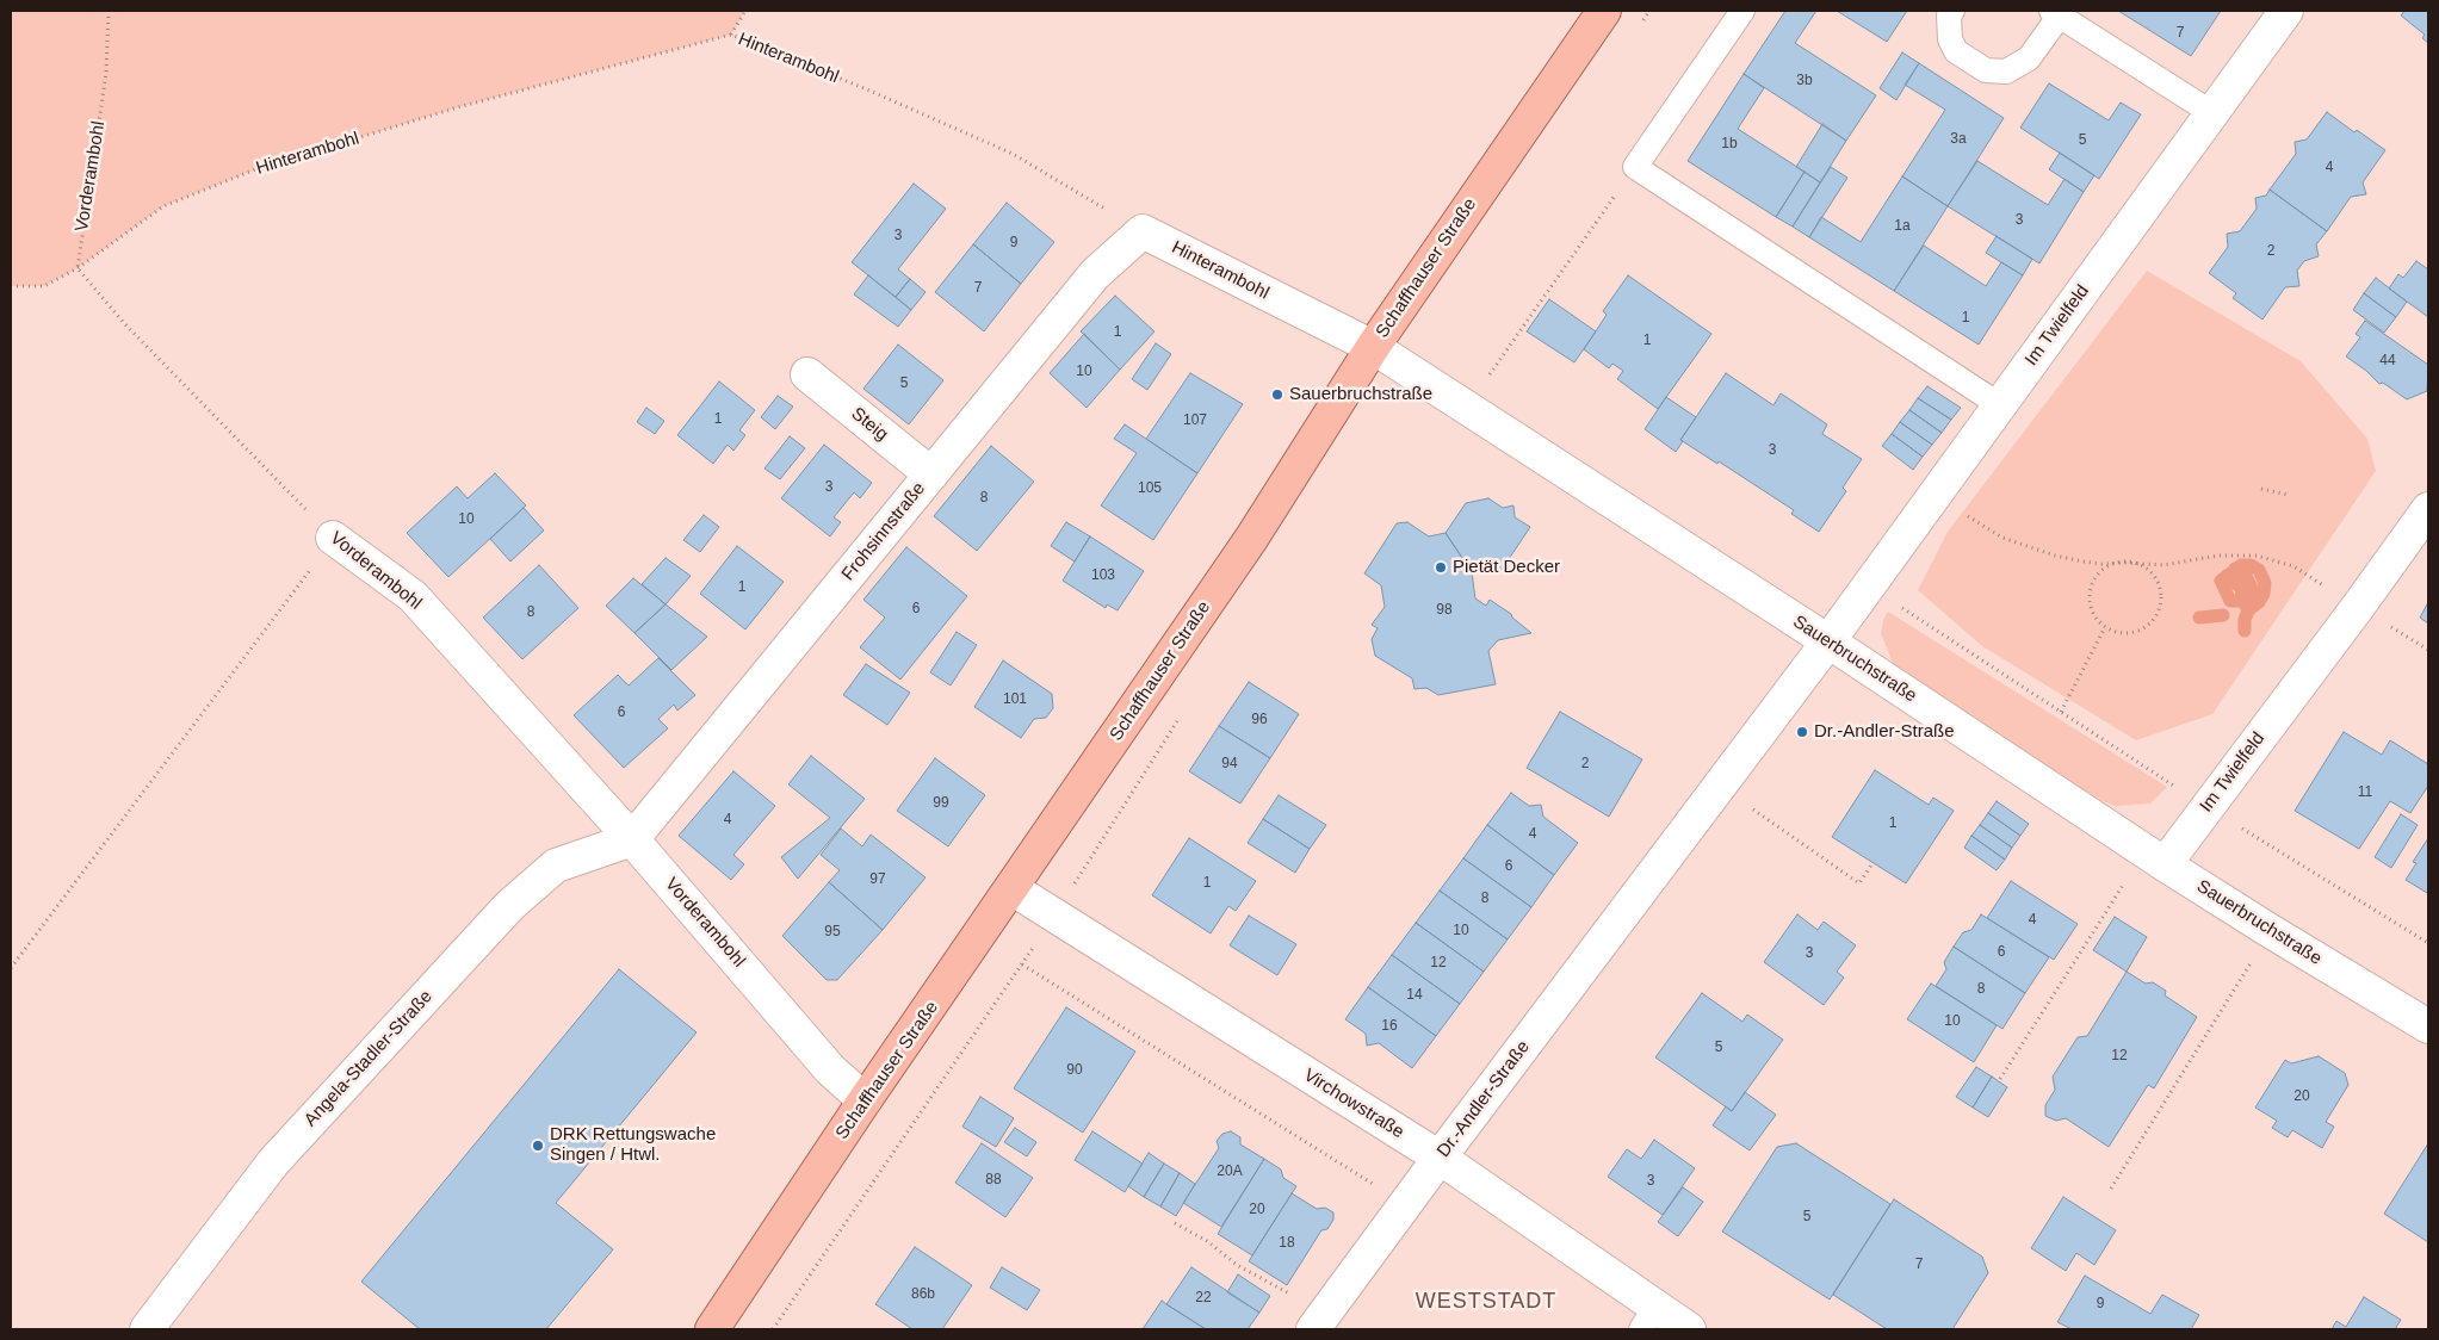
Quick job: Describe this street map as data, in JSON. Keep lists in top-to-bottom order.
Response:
{
  "streets": {
    "main road": ["Schaffhauser Straße"],
    "street": [
      "Hinterambohl",
      "Vorderambohl",
      "Im Twielfeld",
      "Steig",
      "Frohsinnstraße",
      "Sauerbruchstraße",
      "Angela-Stadler-Straße",
      "Dr.-Andler-Straße",
      "Virchowstraße"
    ]
  },
  "crossings": [
    ["Hinterambohl", "Vorderambohl"],
    ["Hinterambohl", "Schaffhauser Straße"],
    ["Hinterambohl", "Frohsinnstraße"],
    ["Hinterambohl", "Sauerbruchstraße"],
    ["Vorderambohl", "Schaffhauser Straße"],
    ["Vorderambohl", "Frohsinnstraße"],
    ["Vorderambohl", "Angela-Stadler-Straße"],
    ["Schaffhauser Straße", "Sauerbruchstraße"],
    ["Schaffhauser Straße", "Virchowstraße"],
    ["Im Twielfeld", "Sauerbruchstraße"],
    ["Im Twielfeld", "Dr.-Andler-Straße"],
    ["Steig", "Frohsinnstraße"],
    ["Frohsinnstraße", "Angela-Stadler-Straße"],
    ["Sauerbruchstraße", "Dr.-Andler-Straße"],
    ["Dr.-Andler-Straße", "Virchowstraße"]
  ],
  "districts": ["WESTSTADT"],
  "places": [
    "Sauerbruchstraße",
    "Pietät Decker",
    "Dr.-Andler-Straße",
    "DRK Rettungswache Singen / Htwl."
  ],
  "house_numbers": [
    "7",
    "3b",
    "3a",
    "5",
    "1b",
    "4",
    "3",
    "1a",
    "3",
    "9",
    "2",
    "7",
    "1",
    "1",
    "1",
    "44",
    "10",
    "5",
    "1",
    "107",
    "3",
    "3",
    "105",
    "8",
    "10",
    "103",
    "1",
    "6",
    "98",
    "8",
    "101",
    "6",
    "96",
    "94",
    "2",
    "11",
    "99",
    "4",
    "1",
    "4",
    "6",
    "97",
    "1",
    "8",
    "4",
    "10",
    "95",
    "6",
    "3",
    "12",
    "8",
    "14",
    "10",
    "16",
    "5",
    "12",
    "90",
    "20",
    "20A",
    "88",
    "3",
    "20",
    "5",
    "18",
    "7",
    "86b",
    "22",
    "9"
  ]
}
